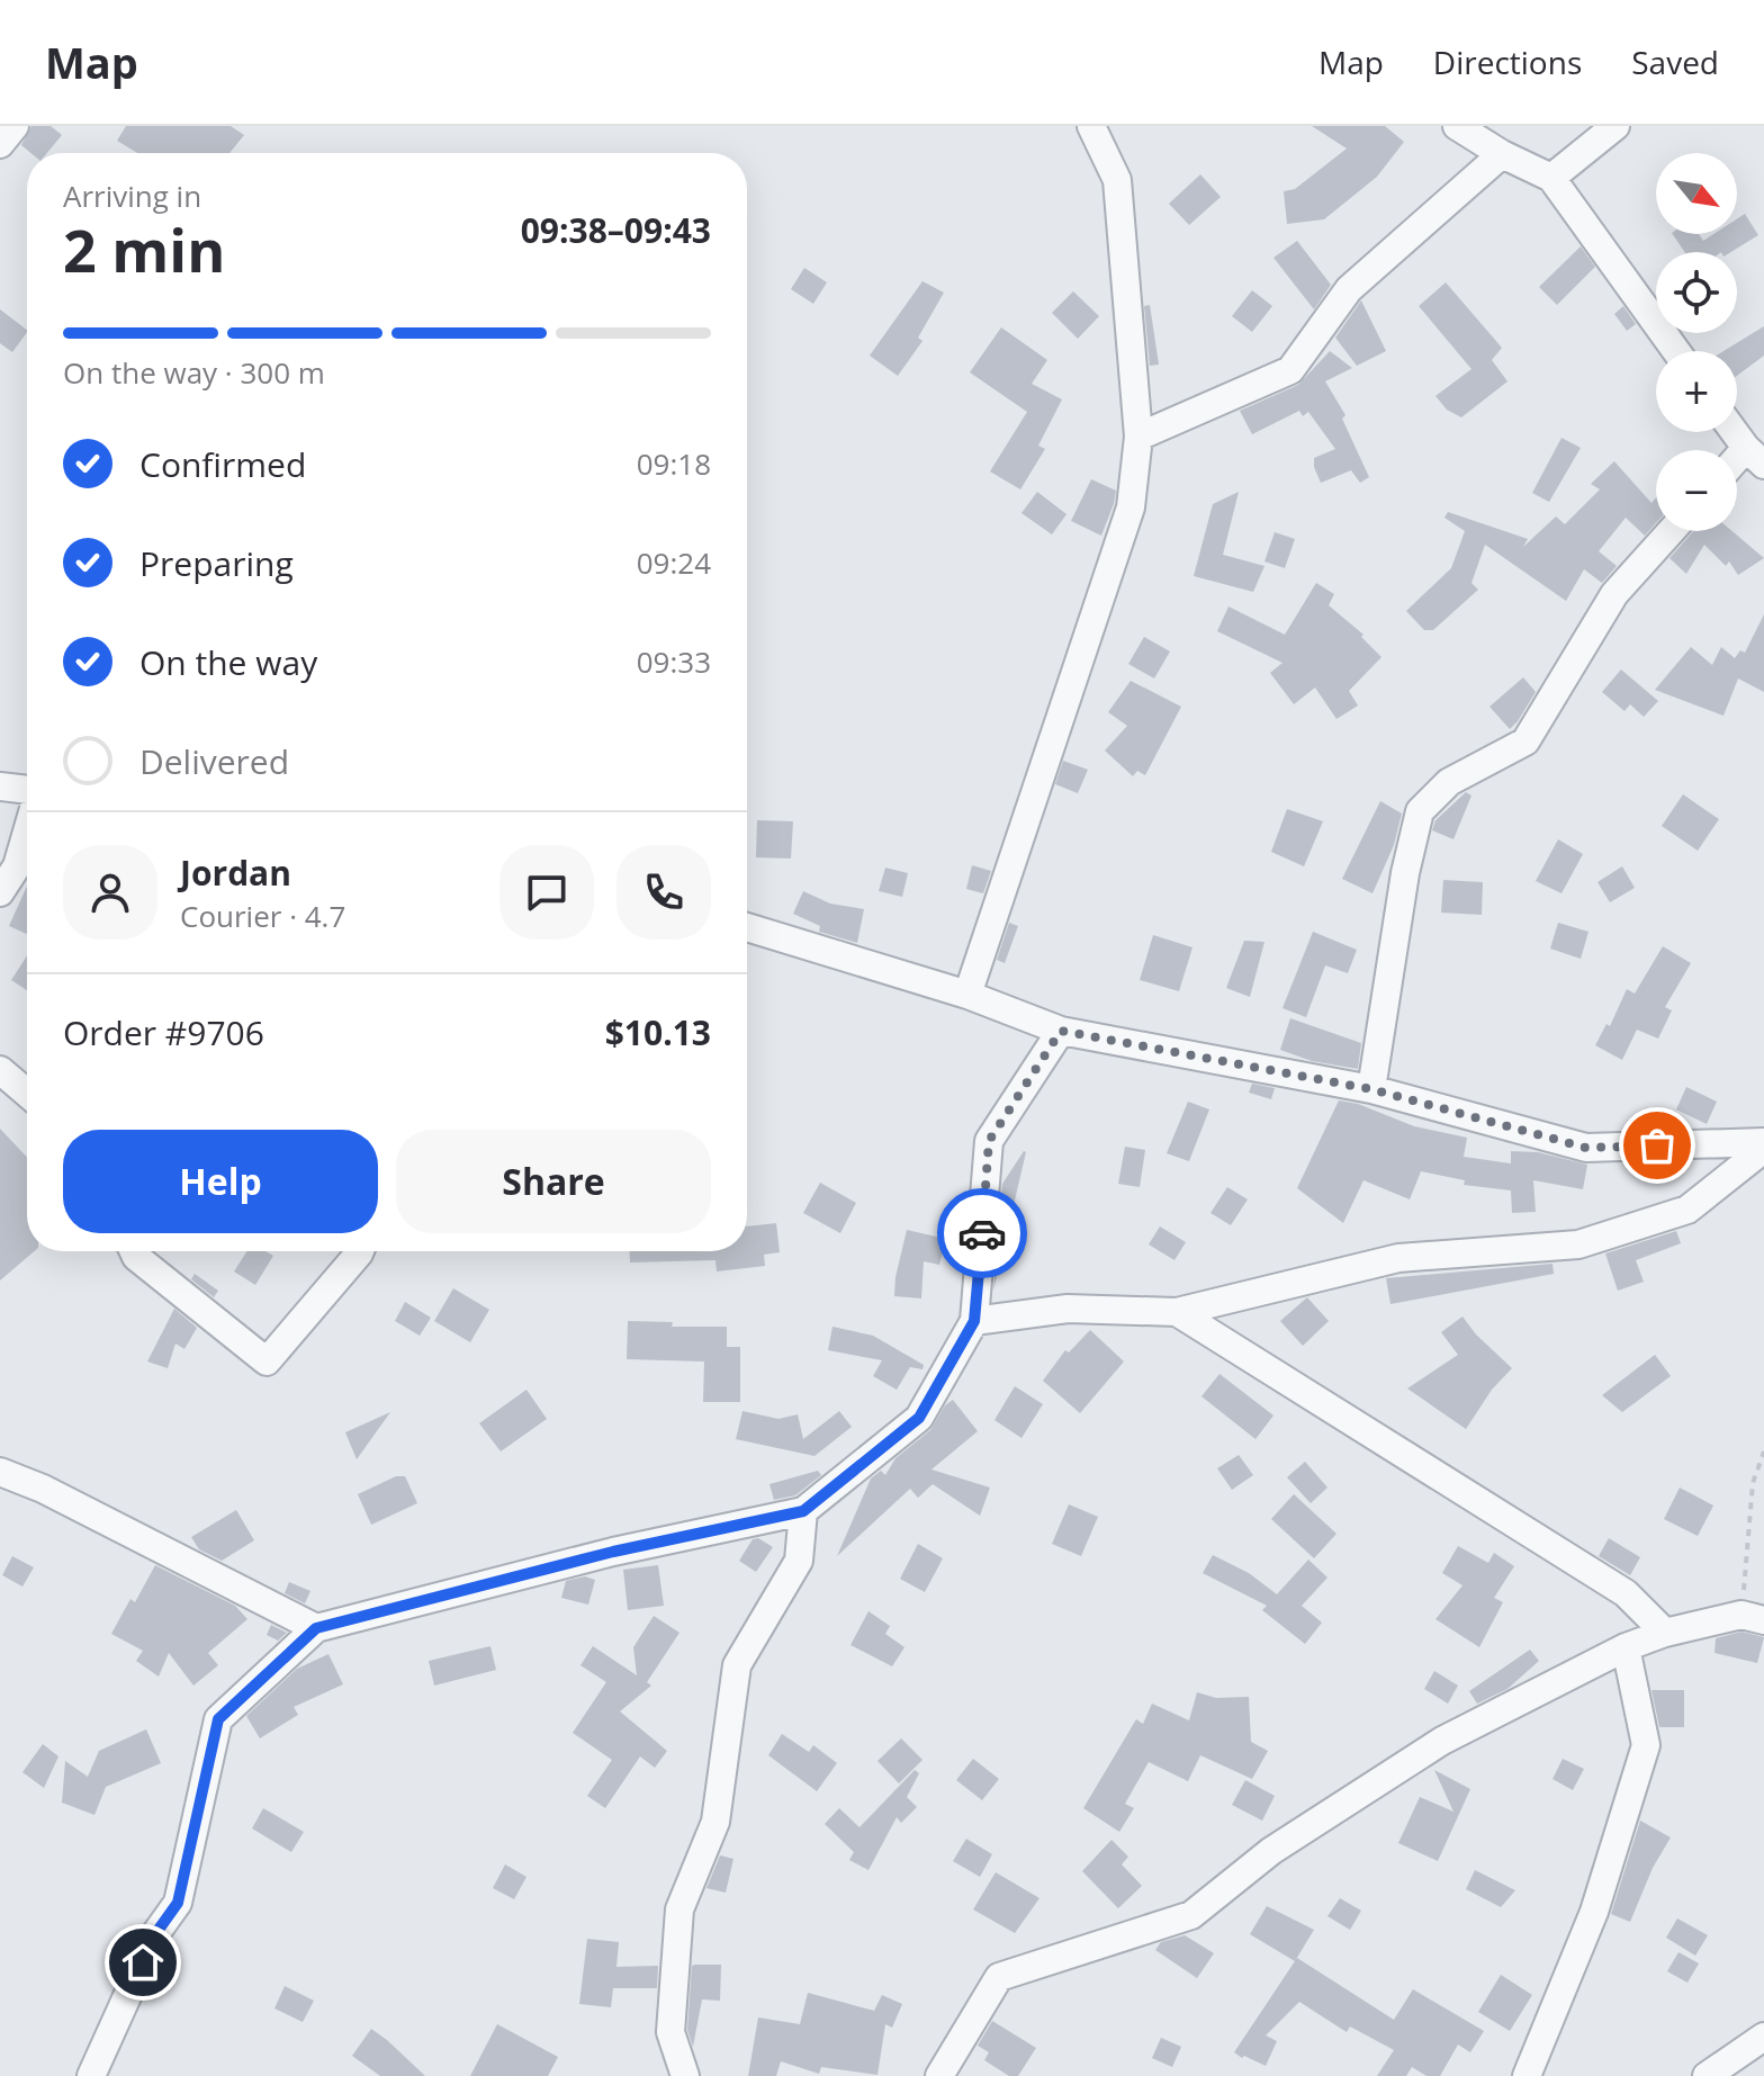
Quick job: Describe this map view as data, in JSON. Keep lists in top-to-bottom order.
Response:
{
  "north": "bottom right",
  "page": {
    "header": "Map",
    "nav": ["Map", "Directions", "Saved"],
    "map_buttons": ["+", "−"],
    "heading": ["2 min", "Arriving in", "09:38–09:43"],
    "panel": [
      "Jordan",
      "Courier · 4.7",
      "Order #9706",
      "$10.13"
    ],
    "bar": "On the way · 300 m",
    "list": [
      ["Confirmed", "09:18"],
      ["Preparing", "09:24"],
      ["On the way", "09:33"],
      "Delivered"
    ],
    "buttons": ["Help", "Share"]
  }
}
